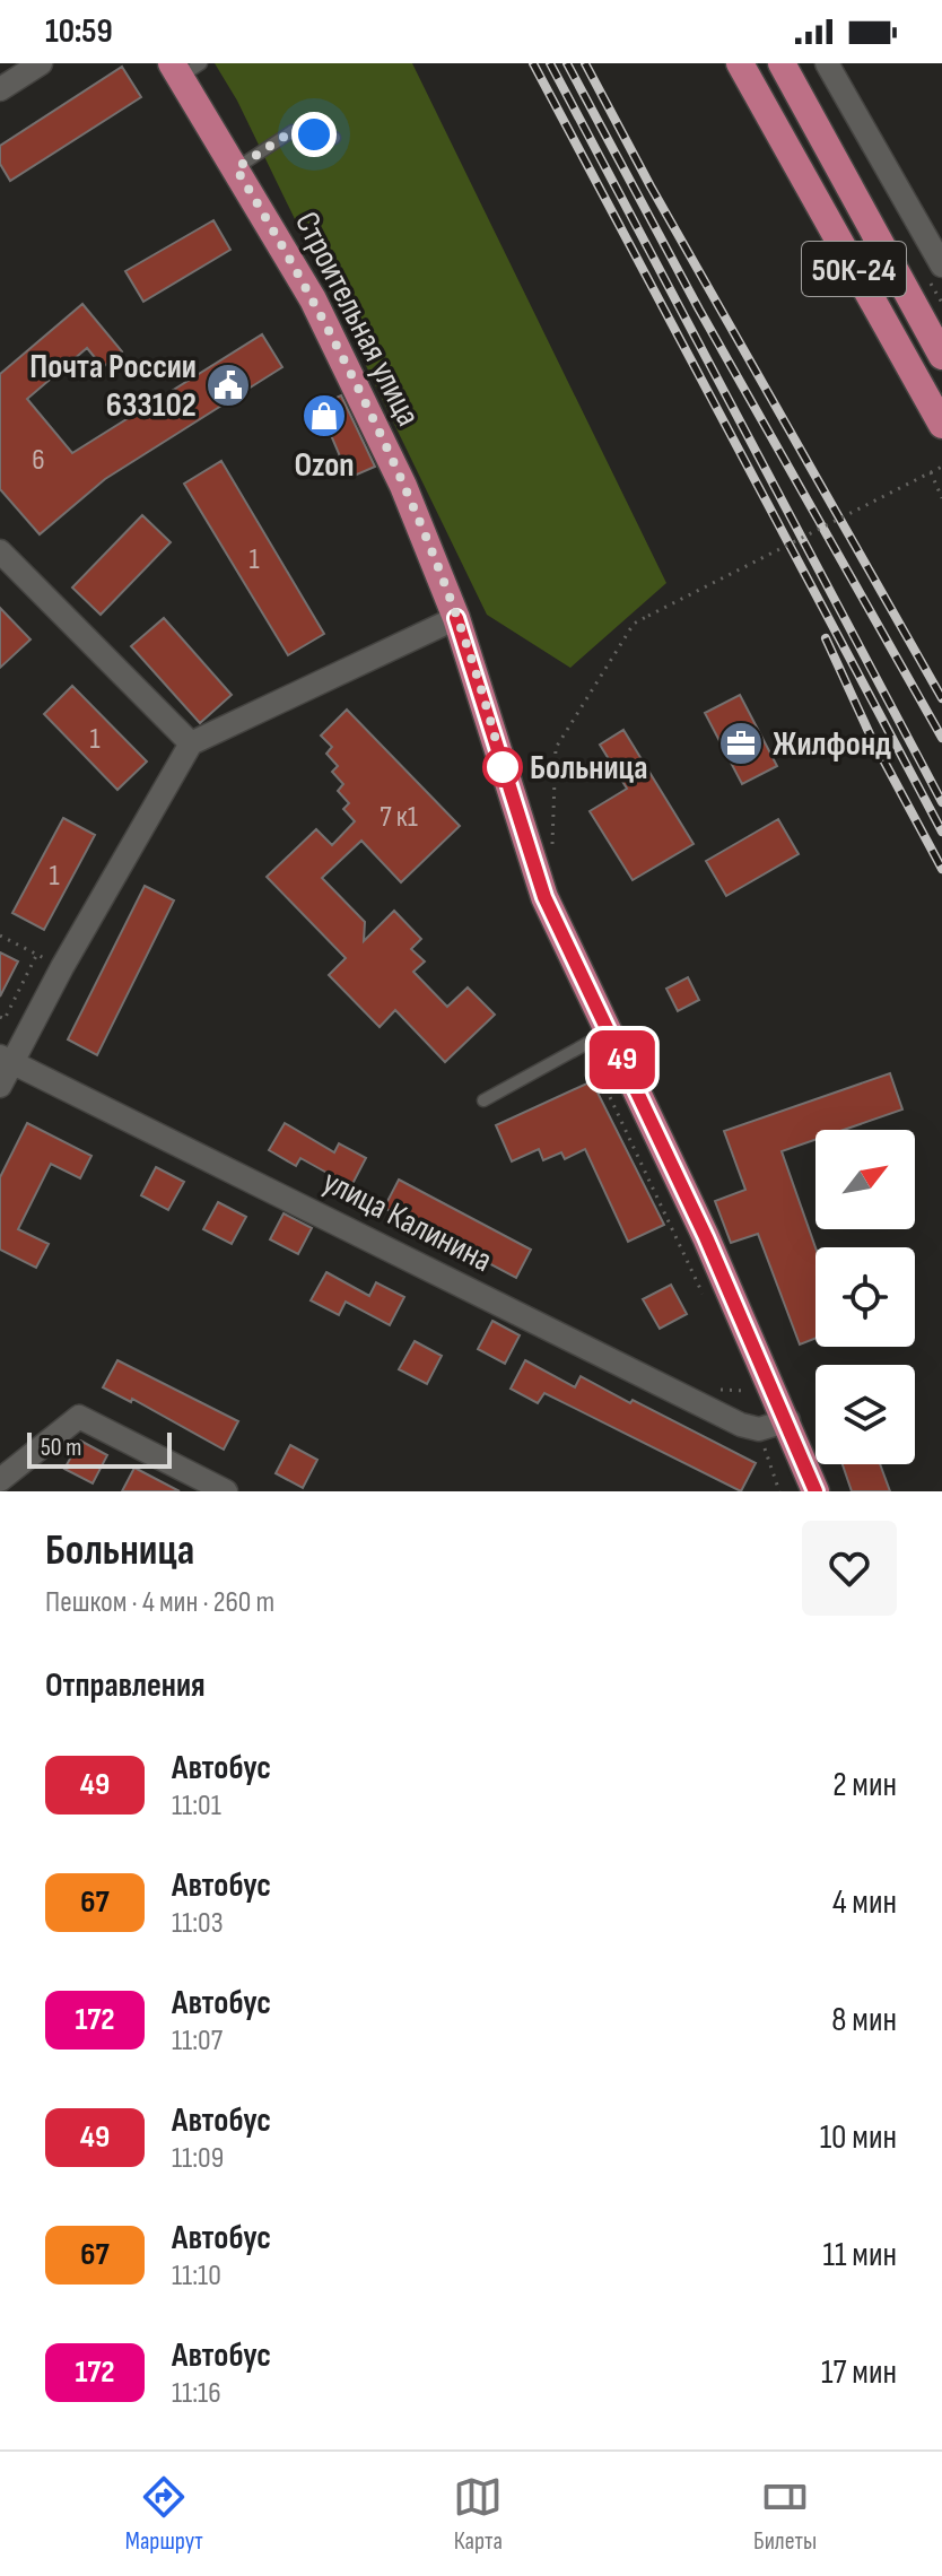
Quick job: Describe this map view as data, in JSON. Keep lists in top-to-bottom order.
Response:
{
  "streets": {
    "main road": ["50К-24", "Строительная улица"],
    "street": ["улица Калинина"]
  },
  "places": {
    "public building": ["Почта России 633102"],
    "shop": ["Ozon"],
    "office": ["Жилфонд"],
    "other": ["Больница"]
  },
  "lines": ["bus line 49"],
  "house_numbers": [
    "6",
    "1",
    "1",
    "7 к1",
    "1"
  ],
  "scale_bar": "50 m",
  "north": "top right",
  "page": {
    "status": "10:59",
    "on_map": "49",
    "scale": "50 m",
    "heading": [
      ["Больница", "Пешком · 4 мин · 260 m"],
      "Отправления"
    ],
    "list": [
      {
        "mark": "49",
        "name": "Автобус",
        "note": "11:01",
        "value": "2 мин"
      },
      {
        "mark": "67",
        "name": "Автобус",
        "note": "11:03",
        "value": "4 мин"
      },
      {
        "mark": "172",
        "name": "Автобус",
        "note": "11:07",
        "value": "8 мин"
      },
      {
        "mark": "49",
        "name": "Автобус",
        "note": "11:09",
        "value": "10 мин"
      },
      {
        "mark": "67",
        "name": "Автобус",
        "note": "11:10",
        "value": "11 мин"
      },
      {
        "mark": "172",
        "name": "Автобус",
        "note": "11:16",
        "value": "17 мин"
      }
    ],
    "tabs": ["Маршрут", "Карта", "Билеты"]
  }
}
